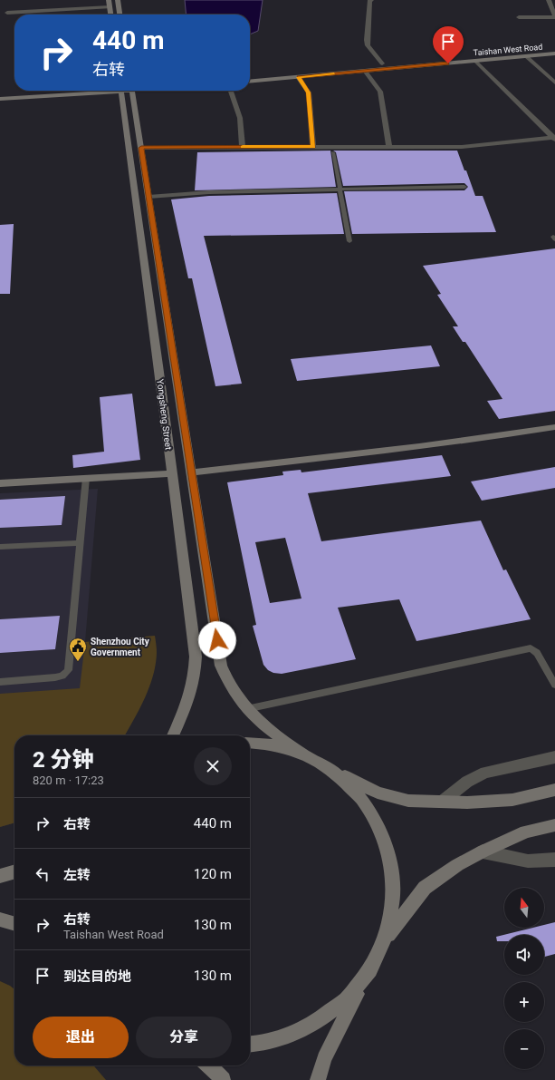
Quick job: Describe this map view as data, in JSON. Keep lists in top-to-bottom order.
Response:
{
  "streets": {
    "main road": ["Taishan West Road", "Yongsheng Street"]
  },
  "places": {
    "public building": ["Shenzhou City Government"]
  },
  "north": "top",
  "page": {
    "turn": ["440 m", "右转"],
    "heading": ["2 分钟", "820 m · 17:23"],
    "list": [
      {
        "name": "右转",
        "value": "440 m"
      },
      {
        "name": "左转",
        "value": "120 m"
      },
      {
        "name": "右转",
        "note": "Taishan West Road",
        "value": "130 m"
      },
      {
        "name": "到达目的地",
        "value": "130 m"
      }
    ],
    "map_buttons": ["+", "−"],
    "buttons": ["退出", "分享"]
  }
}
